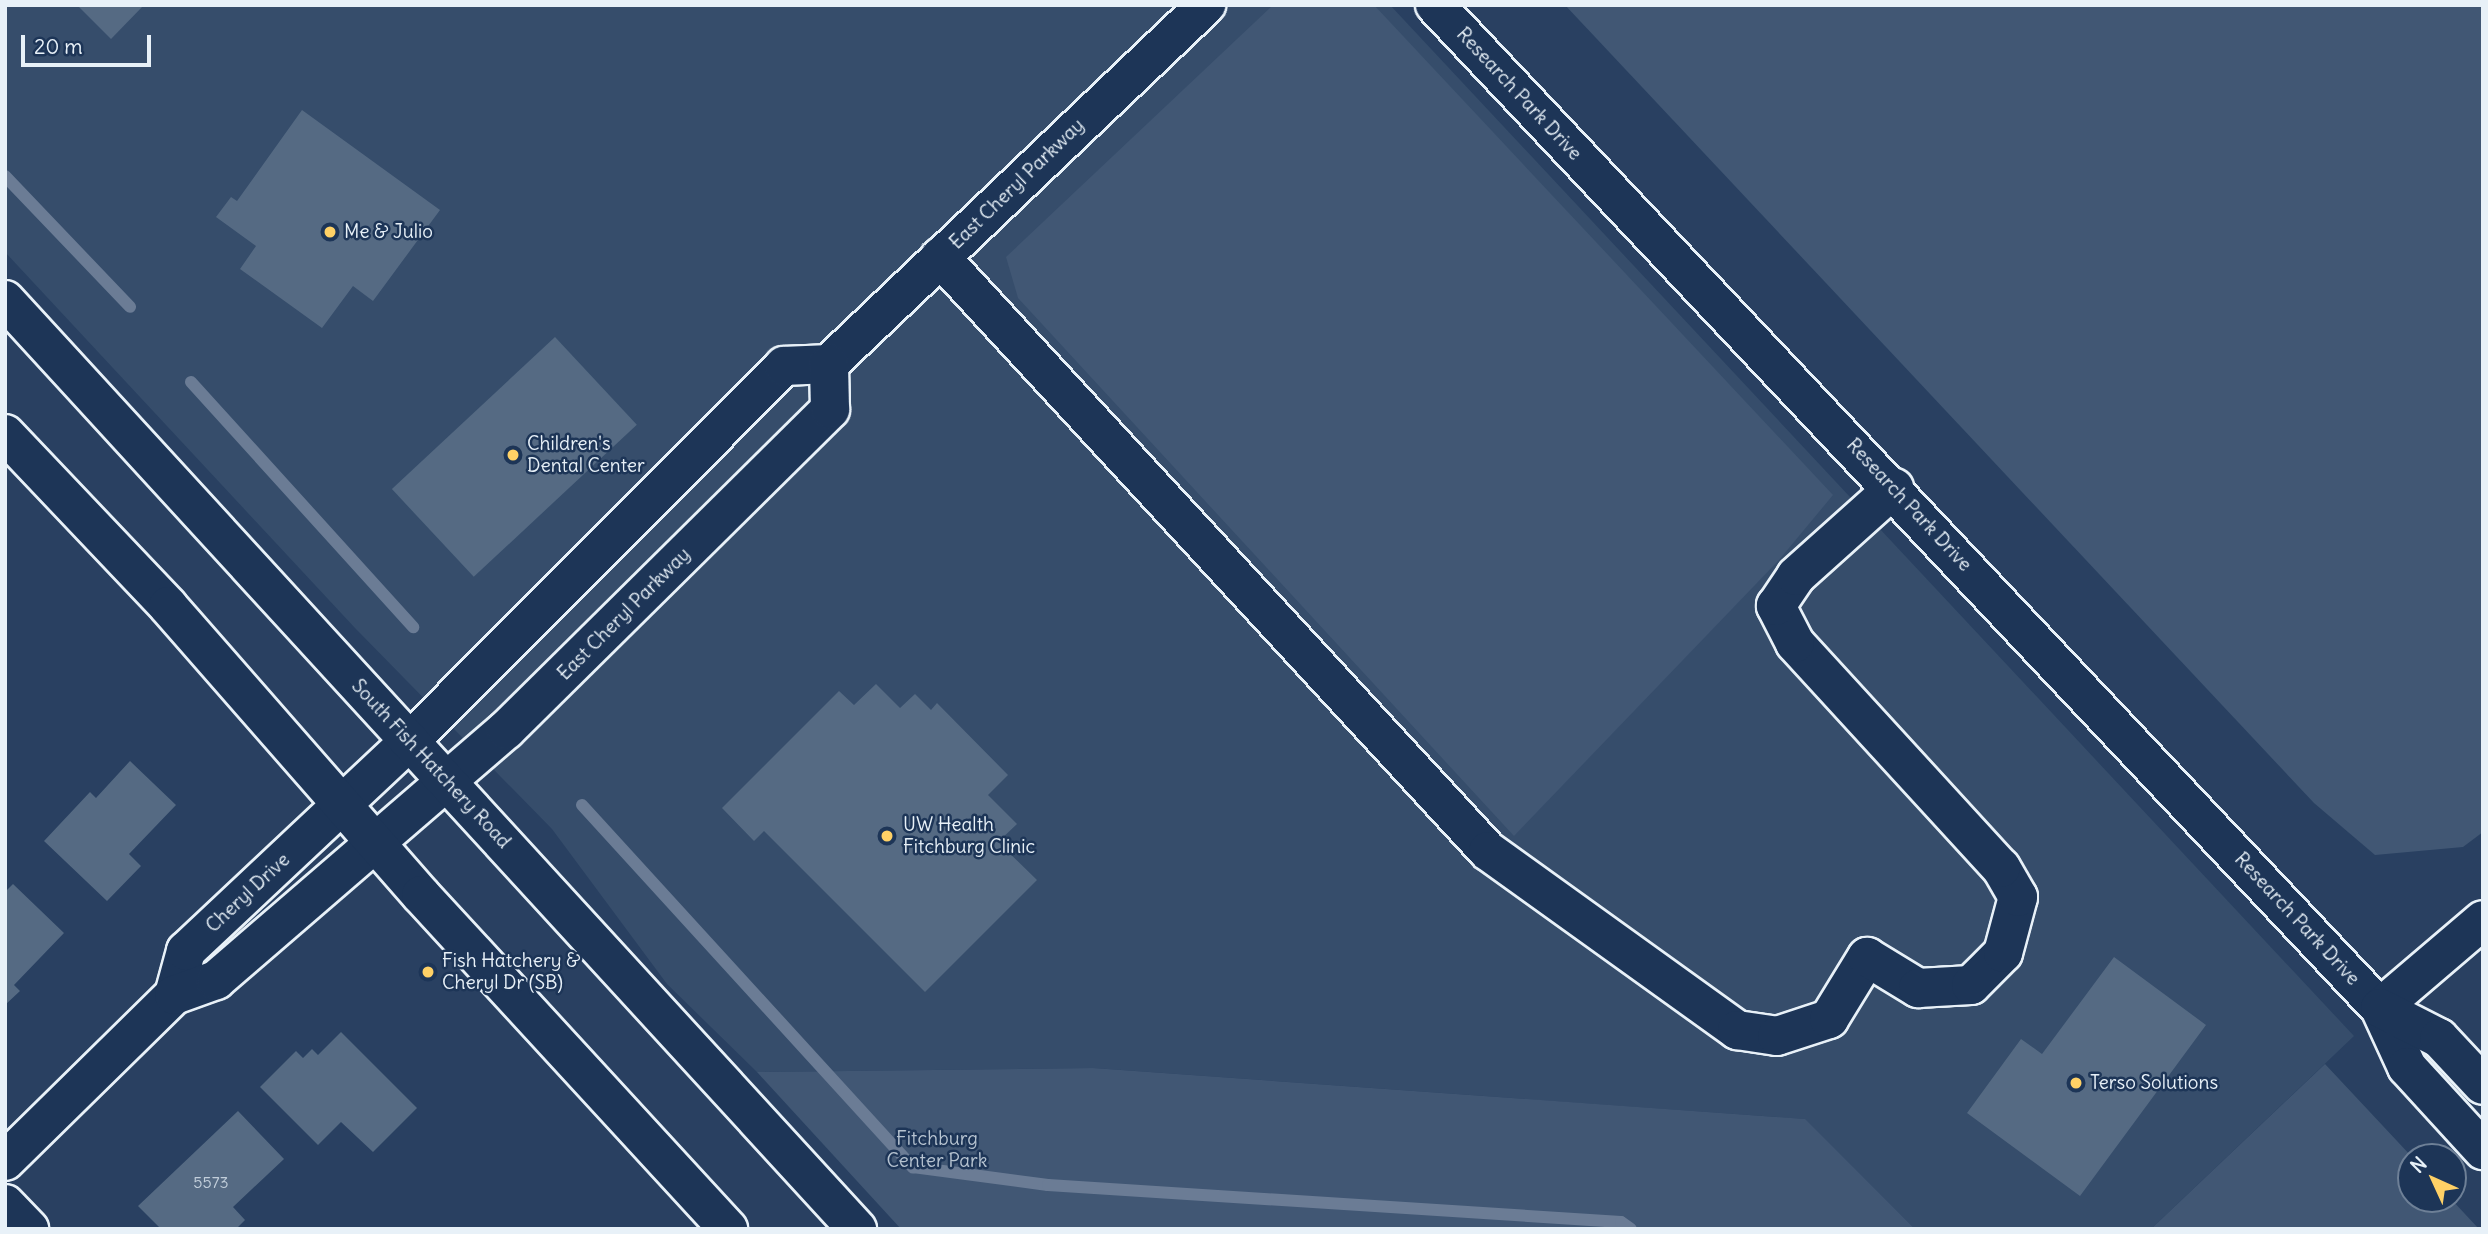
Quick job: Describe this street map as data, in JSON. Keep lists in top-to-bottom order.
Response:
{
  "streets": {
    "street": [
      "Research Park Drive",
      "East Cheryl Parkway",
      "South Fish Hatchery Road",
      "Cheryl Drive"
    ]
  },
  "crossings": [
    ["East Cheryl Parkway", "South Fish Hatchery Road"]
  ],
  "parks": ["Fitchburg Center Park"],
  "places": [
    "Me & Julio",
    "Children's Dental Center",
    "UW Health Fitchburg Clinic",
    "Fish Hatchery & Cheryl Dr (SB)",
    "Terso Solutions"
  ],
  "house_numbers": ["5573"],
  "scale_bar": "20 m",
  "north": "top left"
}
